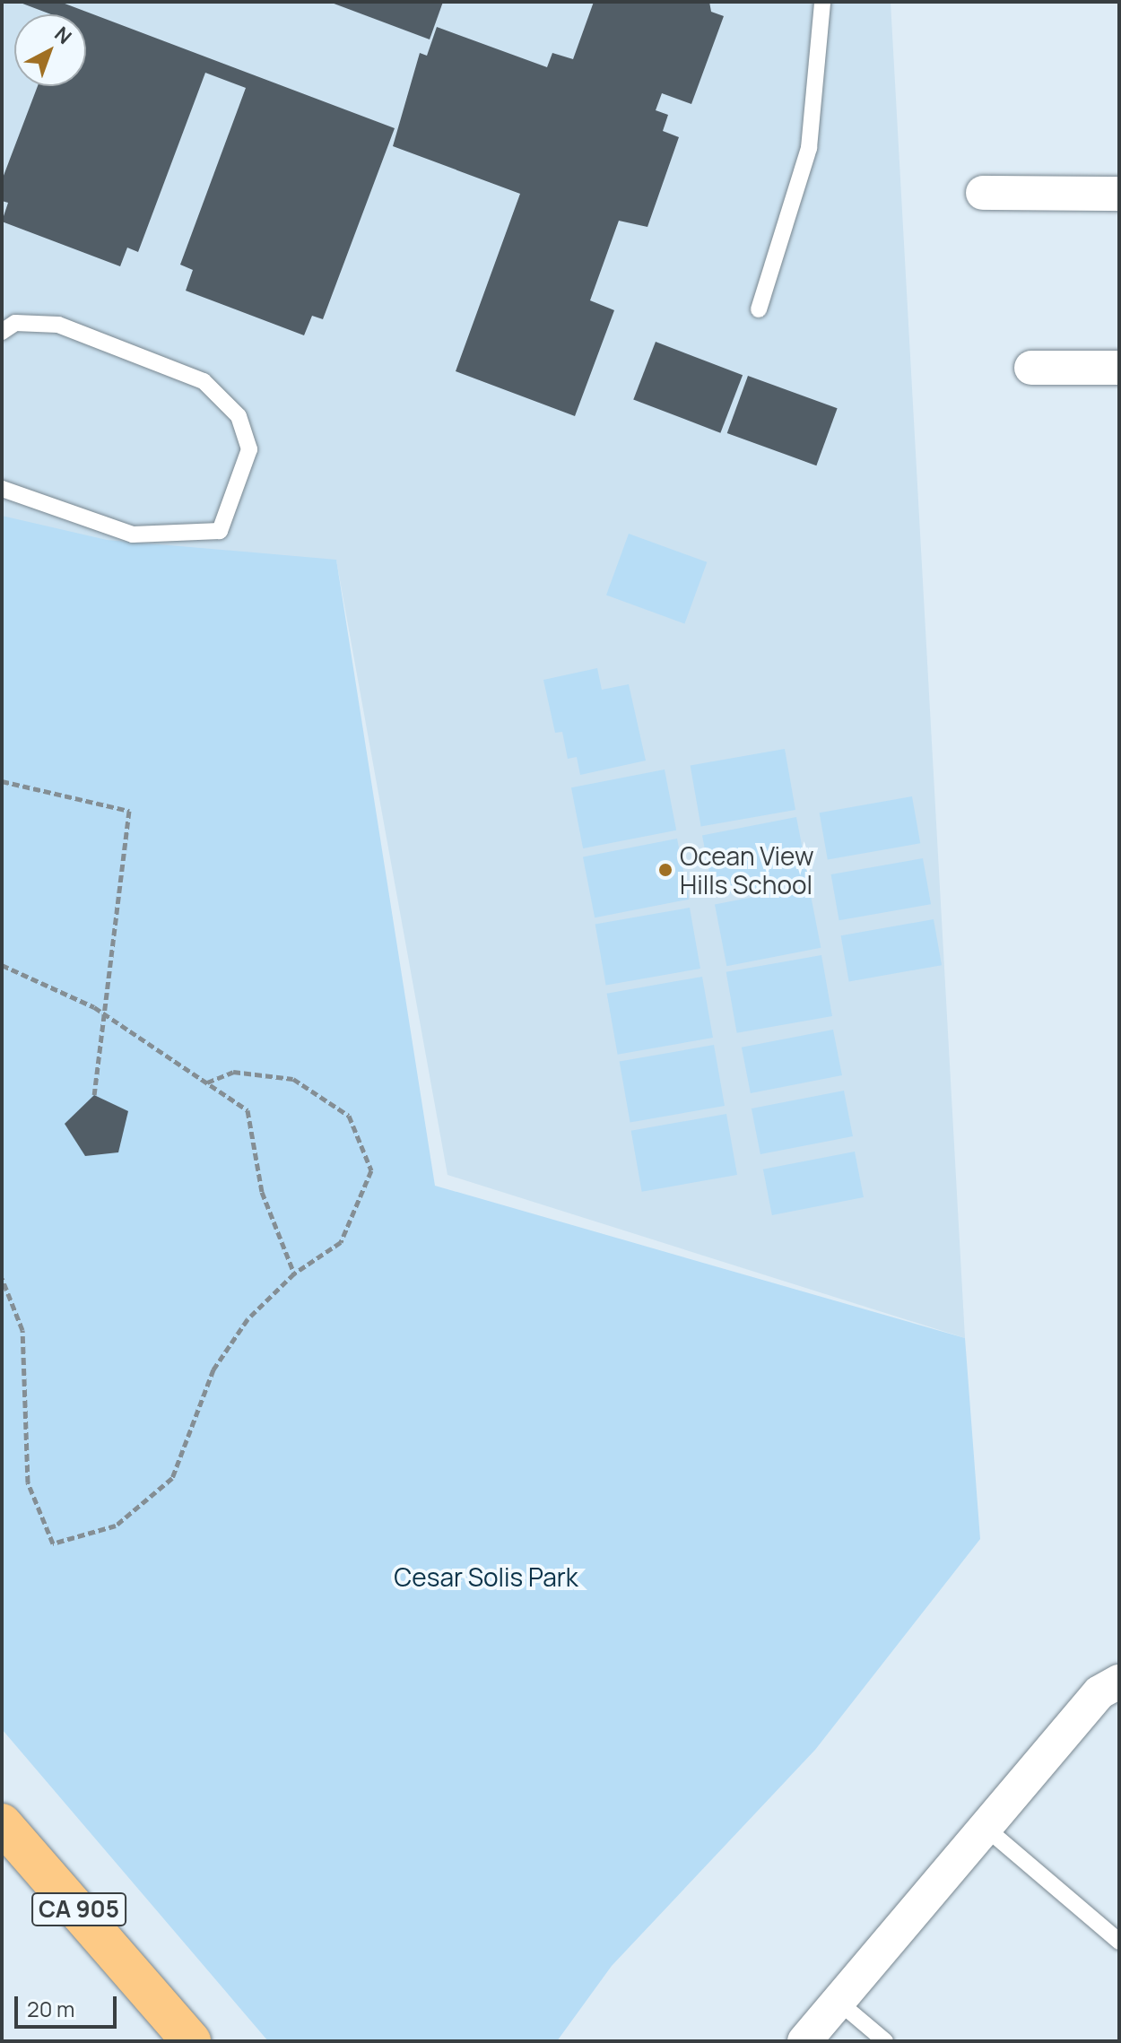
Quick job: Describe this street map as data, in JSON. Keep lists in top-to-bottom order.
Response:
{
  "streets": {
    "highway": ["CA 905"]
  },
  "parks": ["Cesar Solis Park"],
  "places": ["Ocean View Hills School"],
  "scale_bar": "20 m",
  "north": "top right"
}
